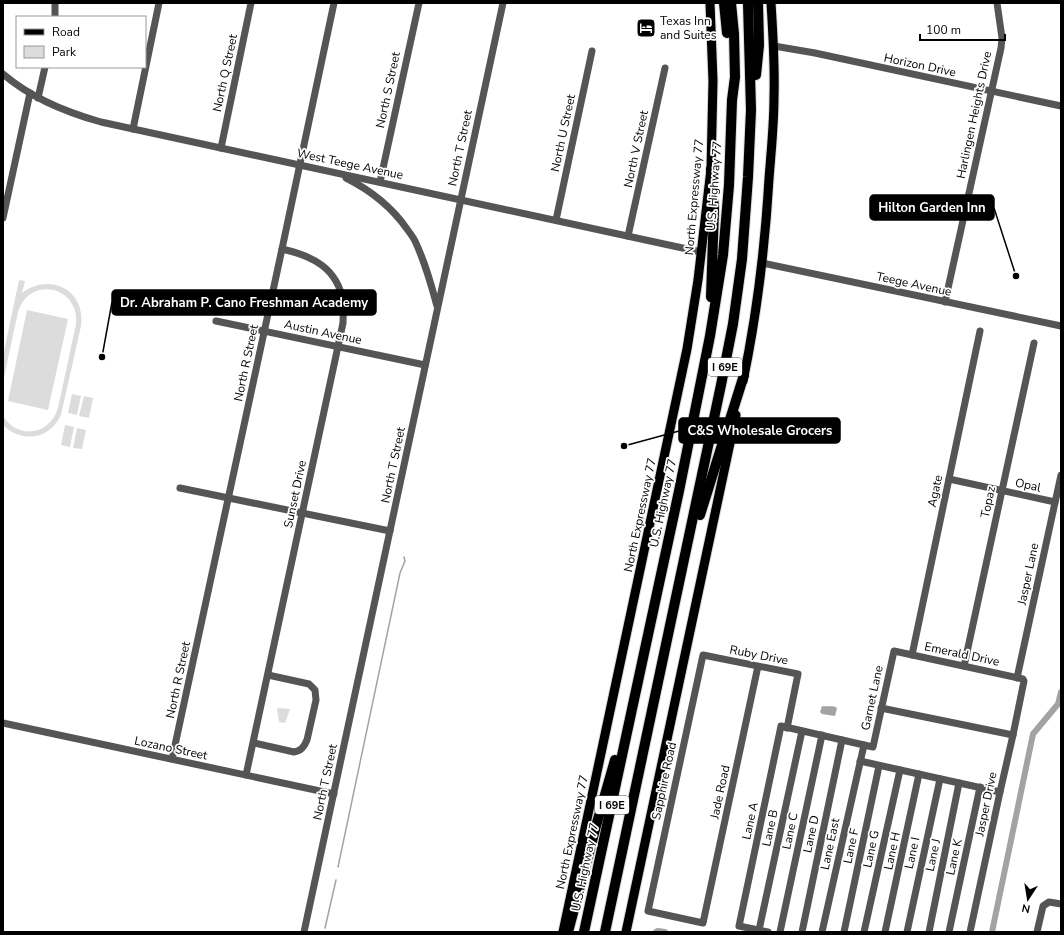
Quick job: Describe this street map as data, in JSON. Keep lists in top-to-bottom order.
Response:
{
  "streets": {
    "highway": ["U.S. Highway 77", "I 69E"],
    "main road": ["North Expressway 77"],
    "street": [
      "Horizon Drive",
      "North Q Street",
      "North S Street",
      "Harlingen Heights Drive",
      "North U Street",
      "North T Street",
      "North V Street",
      "West Teege Avenue",
      "Teege Avenue",
      "Austin Avenue",
      "North R Street",
      "Opal",
      "Agate",
      "Sunset Drive",
      "Topaz",
      "Jasper Lane",
      "Emerald Drive",
      "Ruby Drive",
      "Garnet Lane",
      "Lozano Street",
      "Sapphire Road",
      "Jade Road",
      "Jasper Drive",
      "Lane A",
      "Lane B",
      "Lane C",
      "Lane D",
      "Lane East",
      "Lane F",
      "Lane G",
      "Lane H",
      "Lane I",
      "Lane J",
      "Lane K"
    ]
  },
  "crossings": [
    ["Horizon Drive", "Harlingen Heights Drive"],
    ["North Q Street", "West Teege Avenue"],
    ["North S Street", "West Teege Avenue"],
    ["Harlingen Heights Drive", "Teege Avenue"],
    ["North U Street", "West Teege Avenue"],
    ["North T Street", "West Teege Avenue"],
    ["North T Street", "Austin Avenue"],
    ["North T Street", "Lozano Street"],
    ["North V Street", "West Teege Avenue"],
    ["West Teege Avenue", "North Expressway 77"],
    ["West Teege Avenue", "North R Street"],
    ["Austin Avenue", "North R Street"],
    ["Austin Avenue", "Sunset Drive"],
    ["North R Street", "Sunset Drive"],
    ["North R Street", "Lozano Street"],
    ["Opal", "Agate"],
    ["Opal", "Topaz"],
    ["Opal", "Jasper Lane"],
    ["Agate", "Emerald Drive"],
    ["Sunset Drive", "Lozano Street"],
    ["Topaz", "Emerald Drive"],
    ["Jasper Lane", "Emerald Drive"],
    ["Jasper Lane", "Jasper Drive"],
    ["Emerald Drive", "Garnet Lane"],
    ["Emerald Drive", "Jasper Drive"],
    ["Ruby Drive", "Sapphire Road"],
    ["Ruby Drive", "Jade Road"],
    ["Ruby Drive", "Lane A"],
    ["Garnet Lane", "Lane East"],
    ["Sapphire Road", "Jade Road"],
    ["Lane A", "Lane B"]
  ],
  "places": {
    "hotel": ["Texas Inn and Suites"],
    "other": ["Hilton Garden Inn", "Dr. Abraham P. Cano Freshman Academy", "C&S Wholesale Grocers"]
  },
  "legend": ["Road", "Park"],
  "scale_bar": "100 m",
  "north": "bottom"
}
